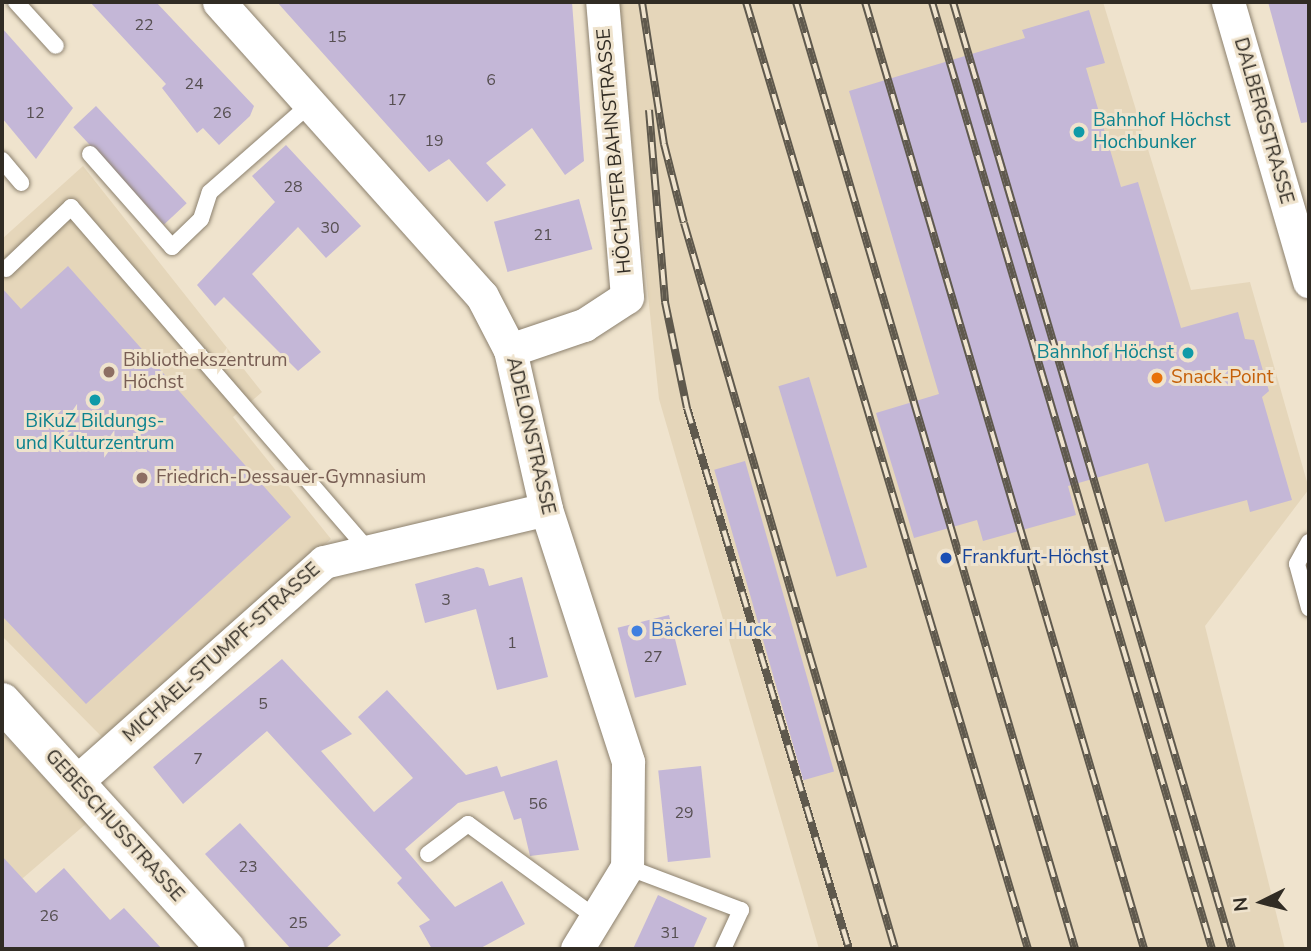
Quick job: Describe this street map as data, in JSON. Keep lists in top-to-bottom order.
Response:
{
  "streets": {
    "street": [
      "DALBERGSTRASSE",
      "HÖCHSTER BAHNSTRASSE",
      "ADELONSTRASSE",
      "MICHAEL-STUMPF-STRASSE",
      "GEBESCHUSSTRASSE"
    ]
  },
  "crossings": [
    ["HÖCHSTER BAHNSTRASSE", "ADELONSTRASSE"],
    ["ADELONSTRASSE", "MICHAEL-STUMPF-STRASSE"],
    ["MICHAEL-STUMPF-STRASSE", "GEBESCHUSSTRASSE"]
  ],
  "places": [
    "Bahnhof Höchst Hochbunker",
    "Bahnhof Höchst",
    "Bibliothekszentrum Höchst",
    "Snack-Point",
    "BiKuZ Bildungs- und Kulturzentrum",
    "Friedrich-Dessauer-Gymnasium",
    "Frankfurt-Höchst",
    "Bäckerei Huck"
  ],
  "house_numbers": [
    "22",
    "15",
    "6",
    "24",
    "17",
    "12",
    "26",
    "19",
    "28",
    "30",
    "21",
    "3",
    "1",
    "27",
    "5",
    "7",
    "56",
    "29",
    "23",
    "26",
    "25",
    "31"
  ],
  "north": "left"
}
